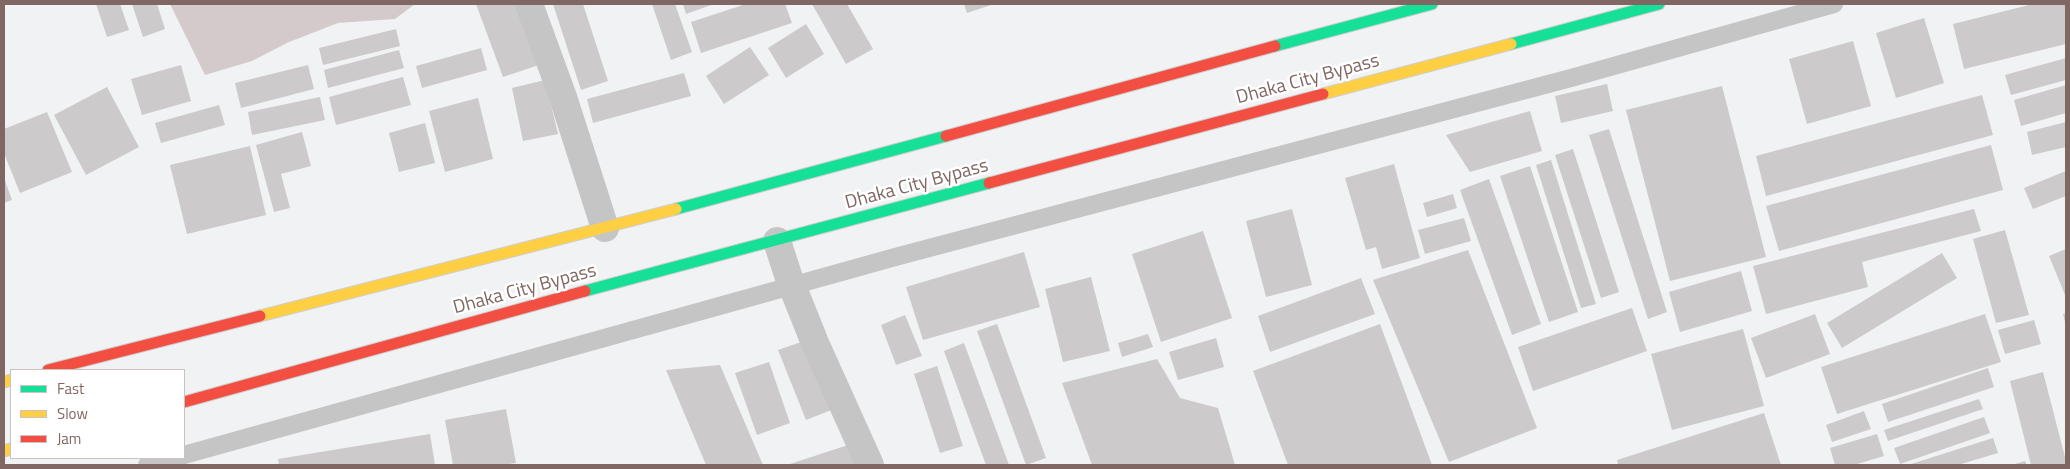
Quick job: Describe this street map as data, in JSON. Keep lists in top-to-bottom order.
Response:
{
  "streets": {
    "highway": ["Dhaka City Bypass"]
  },
  "legend": ["Fast", "Slow", "Jam"]
}
